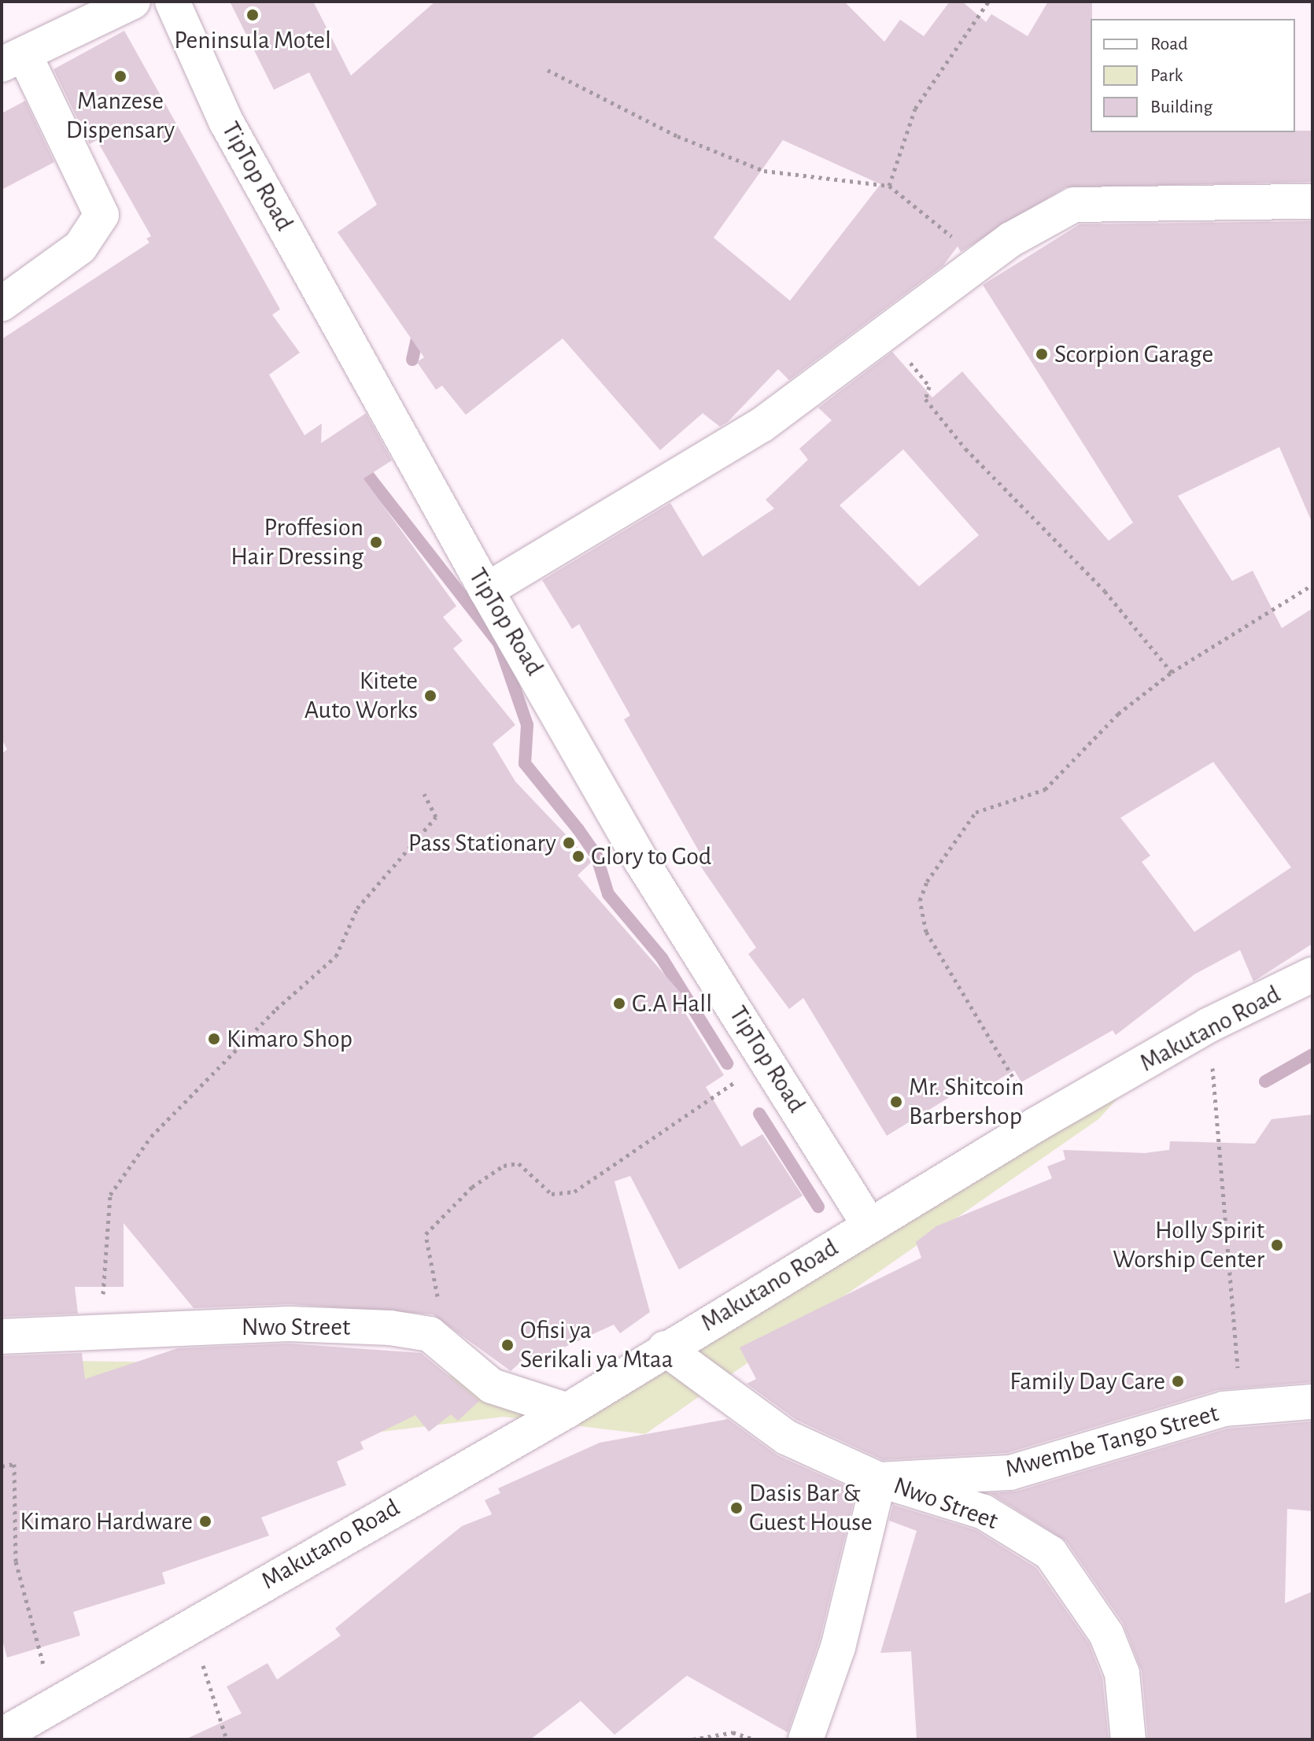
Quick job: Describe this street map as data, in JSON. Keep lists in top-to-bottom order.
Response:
{
  "streets": {
    "street": [
      "TipTop Road",
      "Makutano Road",
      "Nwo Street",
      "Mwembe Tango Street"
    ]
  },
  "crossings": [
    ["TipTop Road", "Makutano Road"],
    ["Makutano Road", "Nwo Street"],
    ["Nwo Street", "Mwembe Tango Street"]
  ],
  "places": [
    "Peninsula Motel",
    "Manzese Dispensary",
    "Scorpion Garage",
    "Proffesion Hair Dressing",
    "Kitete Auto Works",
    "Pass Stationary",
    "Glory to God",
    "G.A Hall",
    "Kimaro Shop",
    "Mr. Shitcoin Barbershop",
    "Holly Spirit Worship Center",
    "Ofisi ya Serikali ya Mtaa",
    "Family Day Care",
    "Dasis Bar & Guest House",
    "Kimaro Hardware"
  ],
  "legend": ["Road", "Park", "Building"]
}
